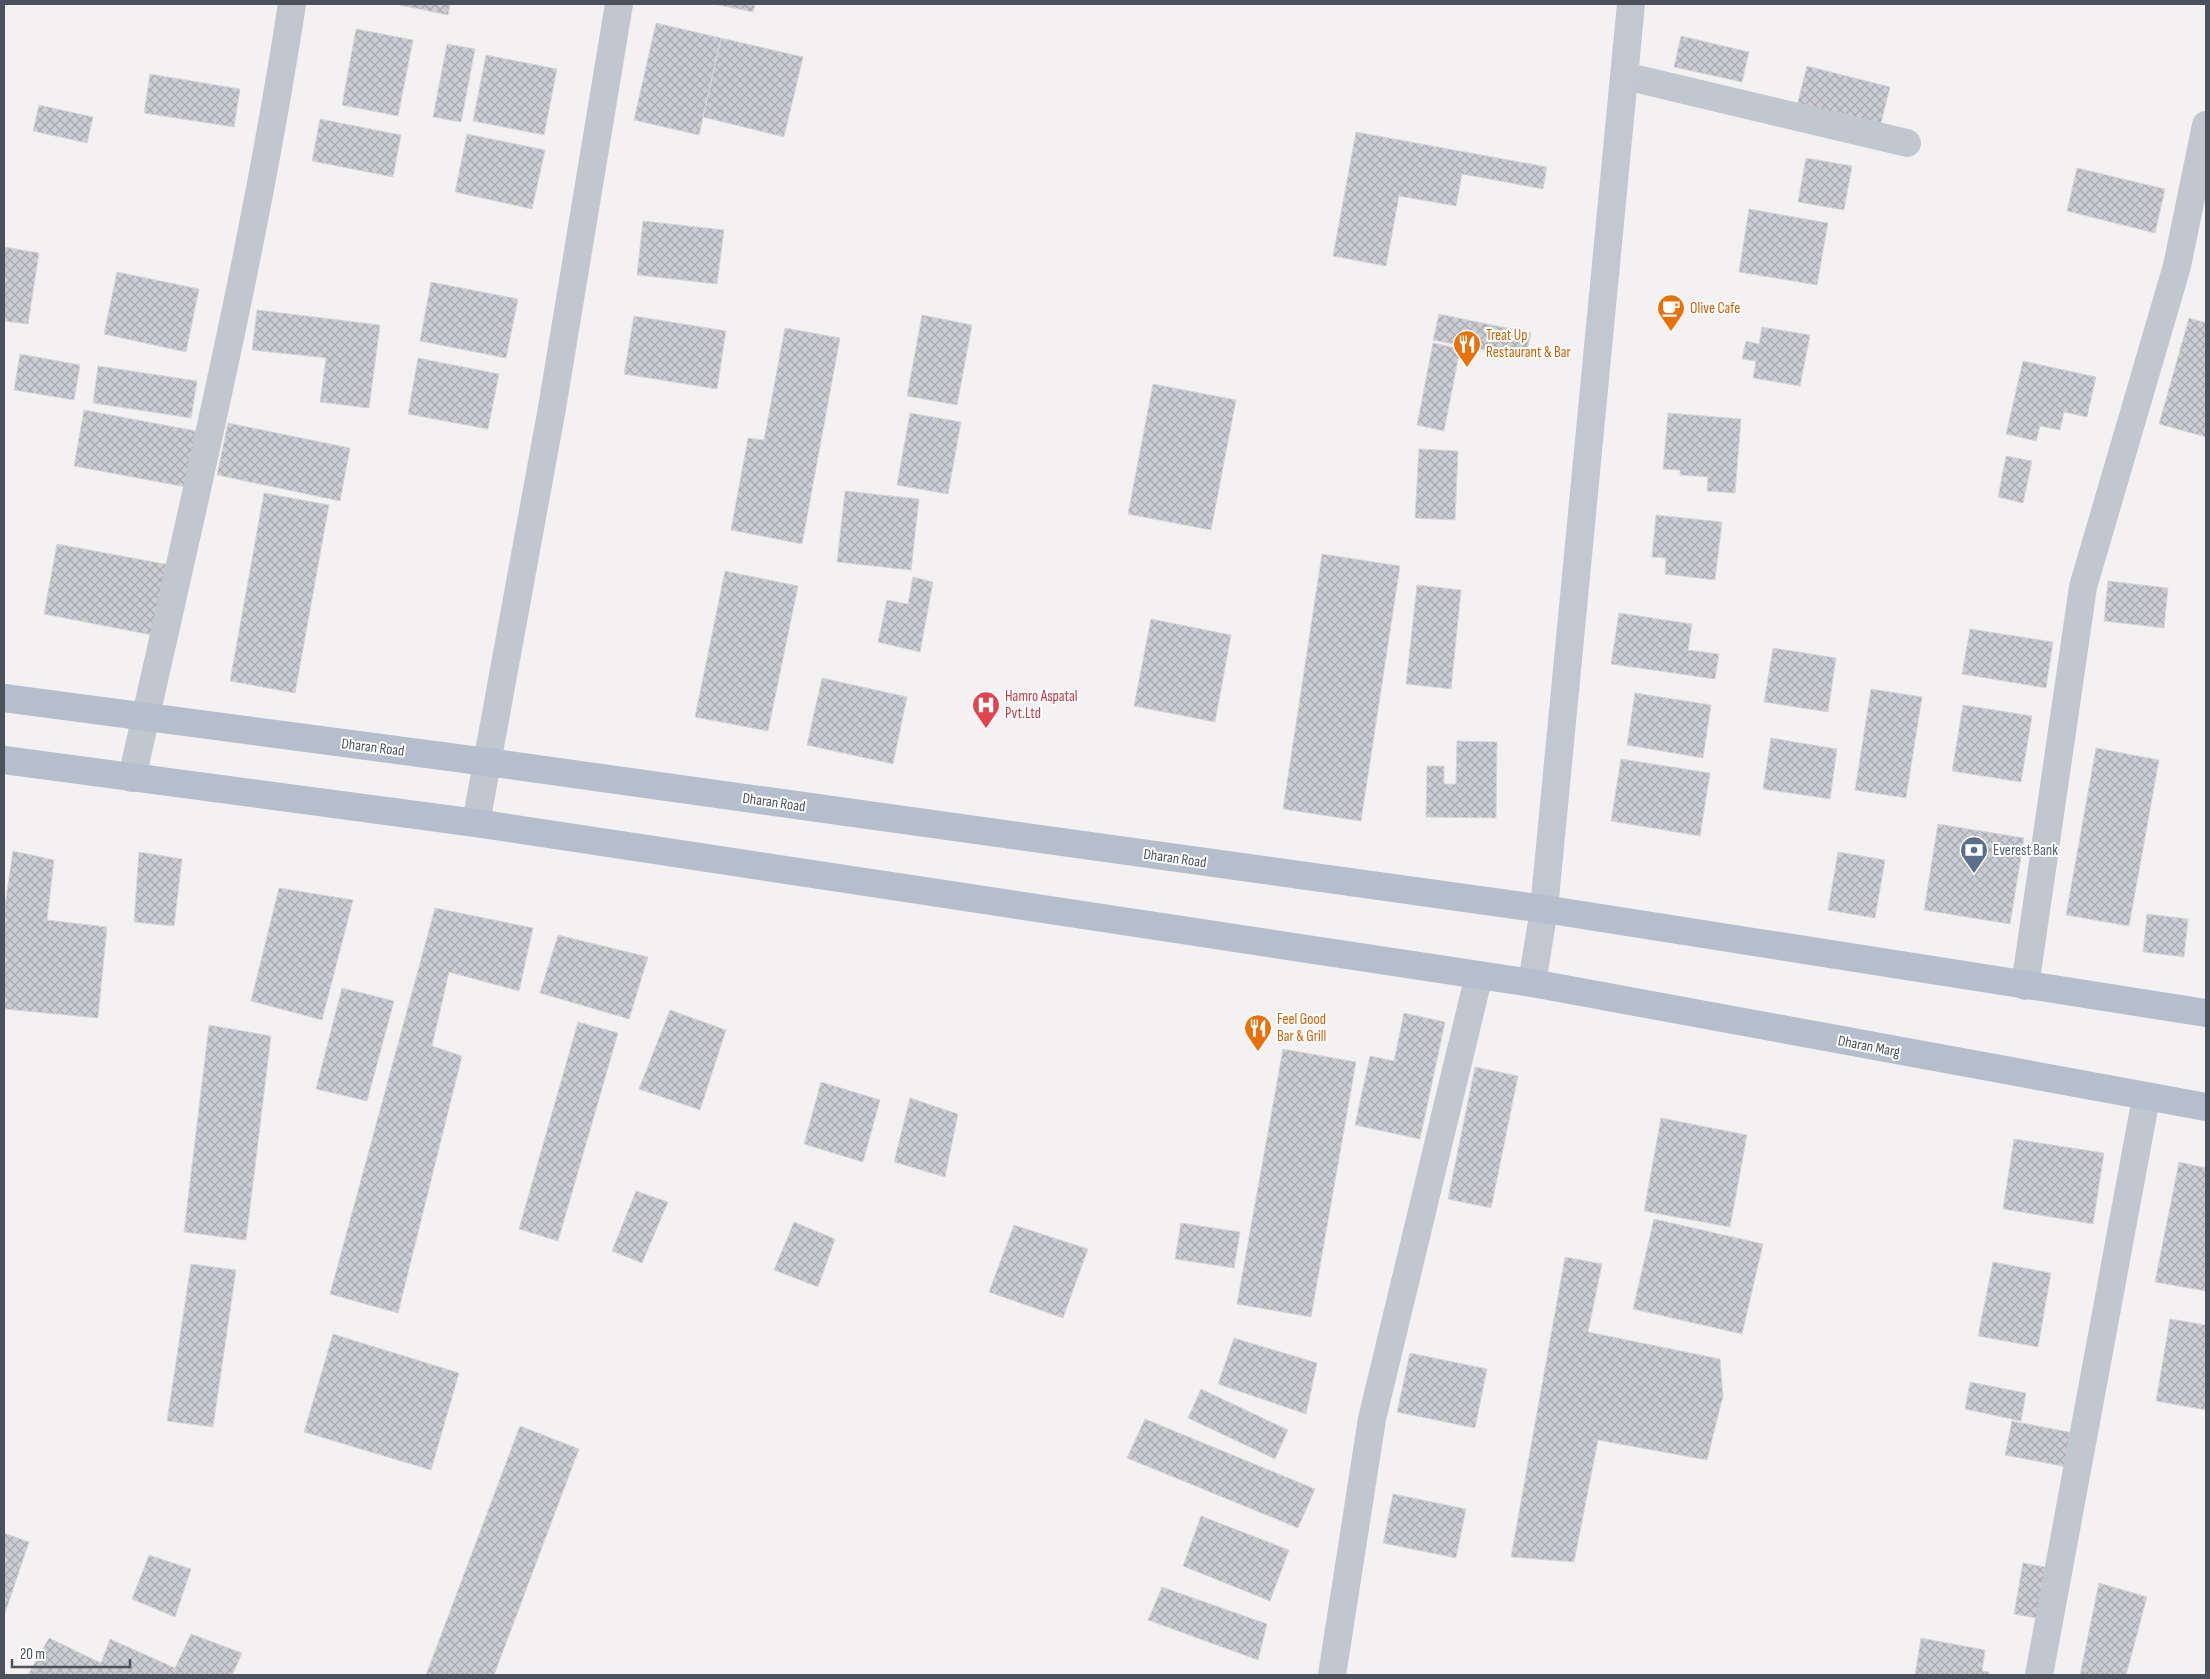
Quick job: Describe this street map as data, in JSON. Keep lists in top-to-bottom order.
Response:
{
  "streets": {
    "main road": ["Dharan Road", "Dharan Marg"]
  },
  "places": {
    "cafe": ["Olive Cafe"],
    "restaurant": ["Treat Up Restaurant & Bar", "Feel Good Bar & Grill"],
    "hospital": ["Hamro Aspatal Pvt.Ltd"],
    "bank": ["Everest Bank"]
  },
  "scale_bar": "20 m"
}
